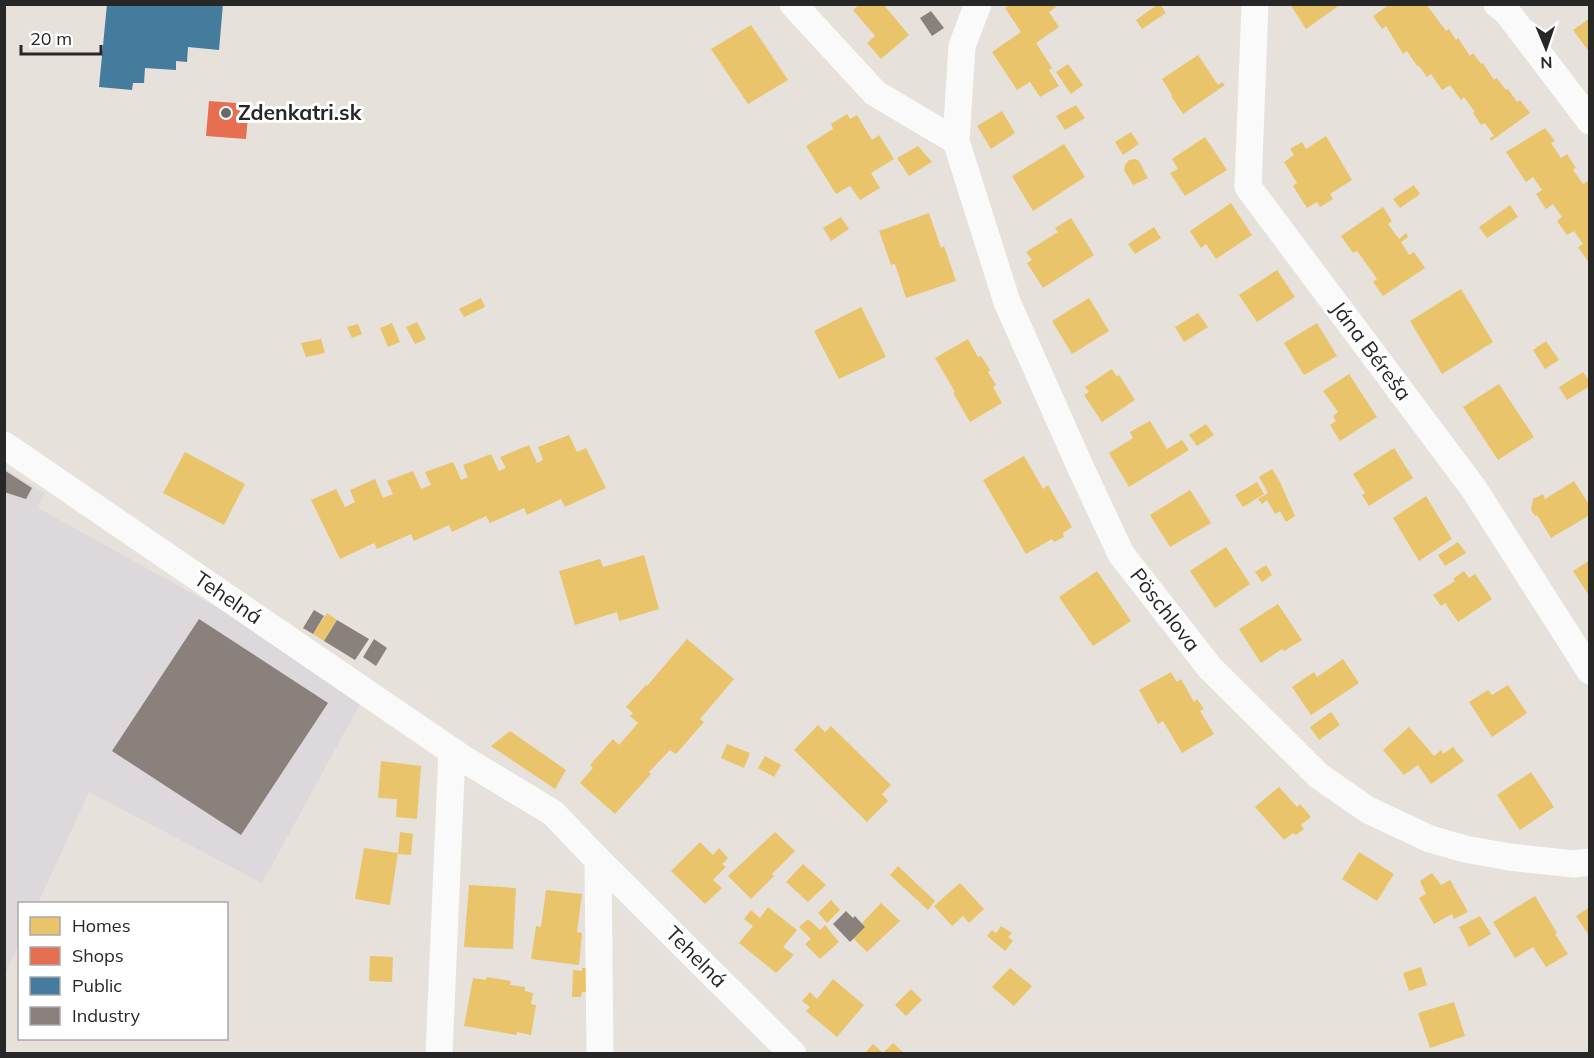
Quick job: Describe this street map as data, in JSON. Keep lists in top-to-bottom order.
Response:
{
  "streets": {
    "street": ["Jána Béreša", "Tehelná", "Pöschlova"]
  },
  "places": ["Zdenkatri.sk"],
  "legend": [
    "Homes",
    "Shops",
    "Public",
    "Industry"
  ],
  "scale_bar": "20 m",
  "north": "bottom"
}
